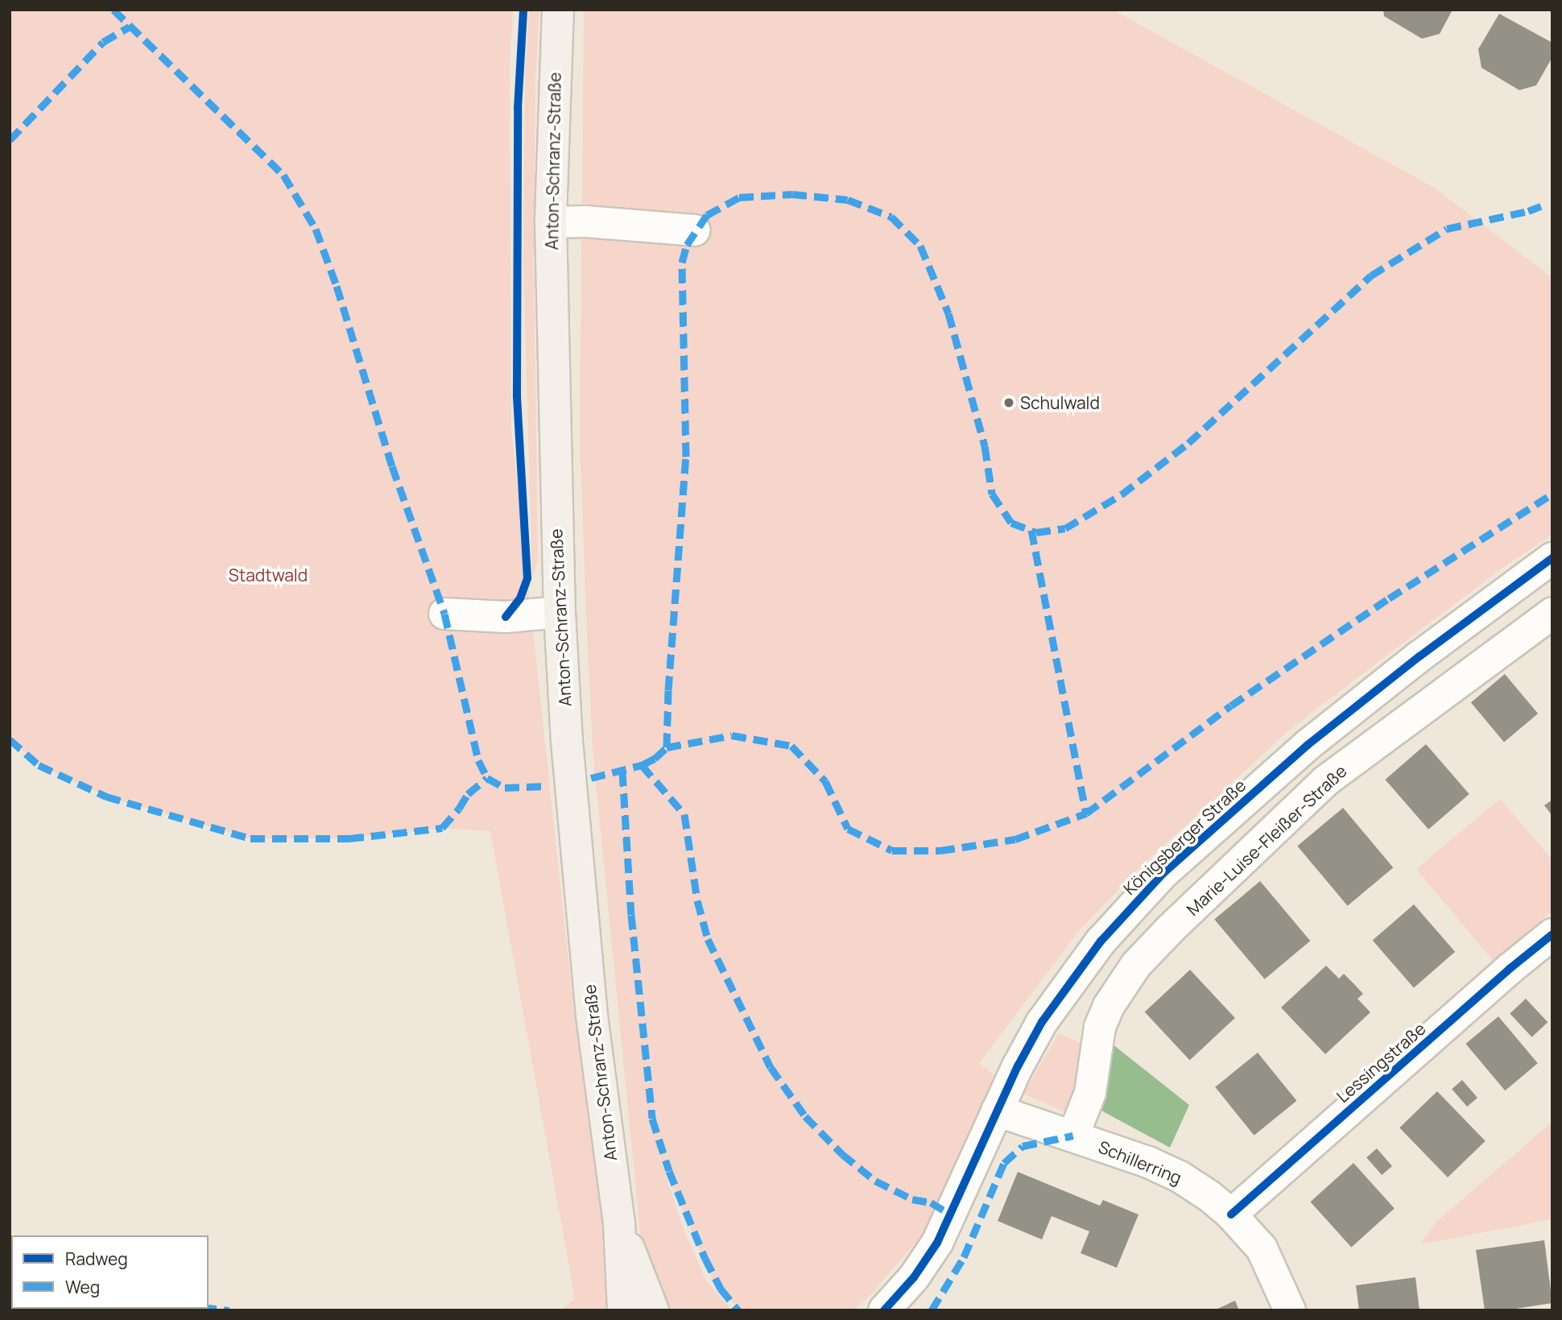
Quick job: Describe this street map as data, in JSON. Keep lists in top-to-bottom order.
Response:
{
  "streets": {
    "main road": ["Anton-Schranz-Straße"],
    "street": [
      "Königsberger Straße",
      "Marie-Luise-Fleißer-Straße",
      "Lessingstraße",
      "Schillerring"
    ]
  },
  "crossings": [
    ["Königsberger Straße", "Schillerring"],
    ["Marie-Luise-Fleißer-Straße", "Schillerring"],
    ["Lessingstraße", "Schillerring"]
  ],
  "parks": ["Stadtwald"],
  "places": ["Schulwald"],
  "legend": ["Radweg", "Weg"]
}
